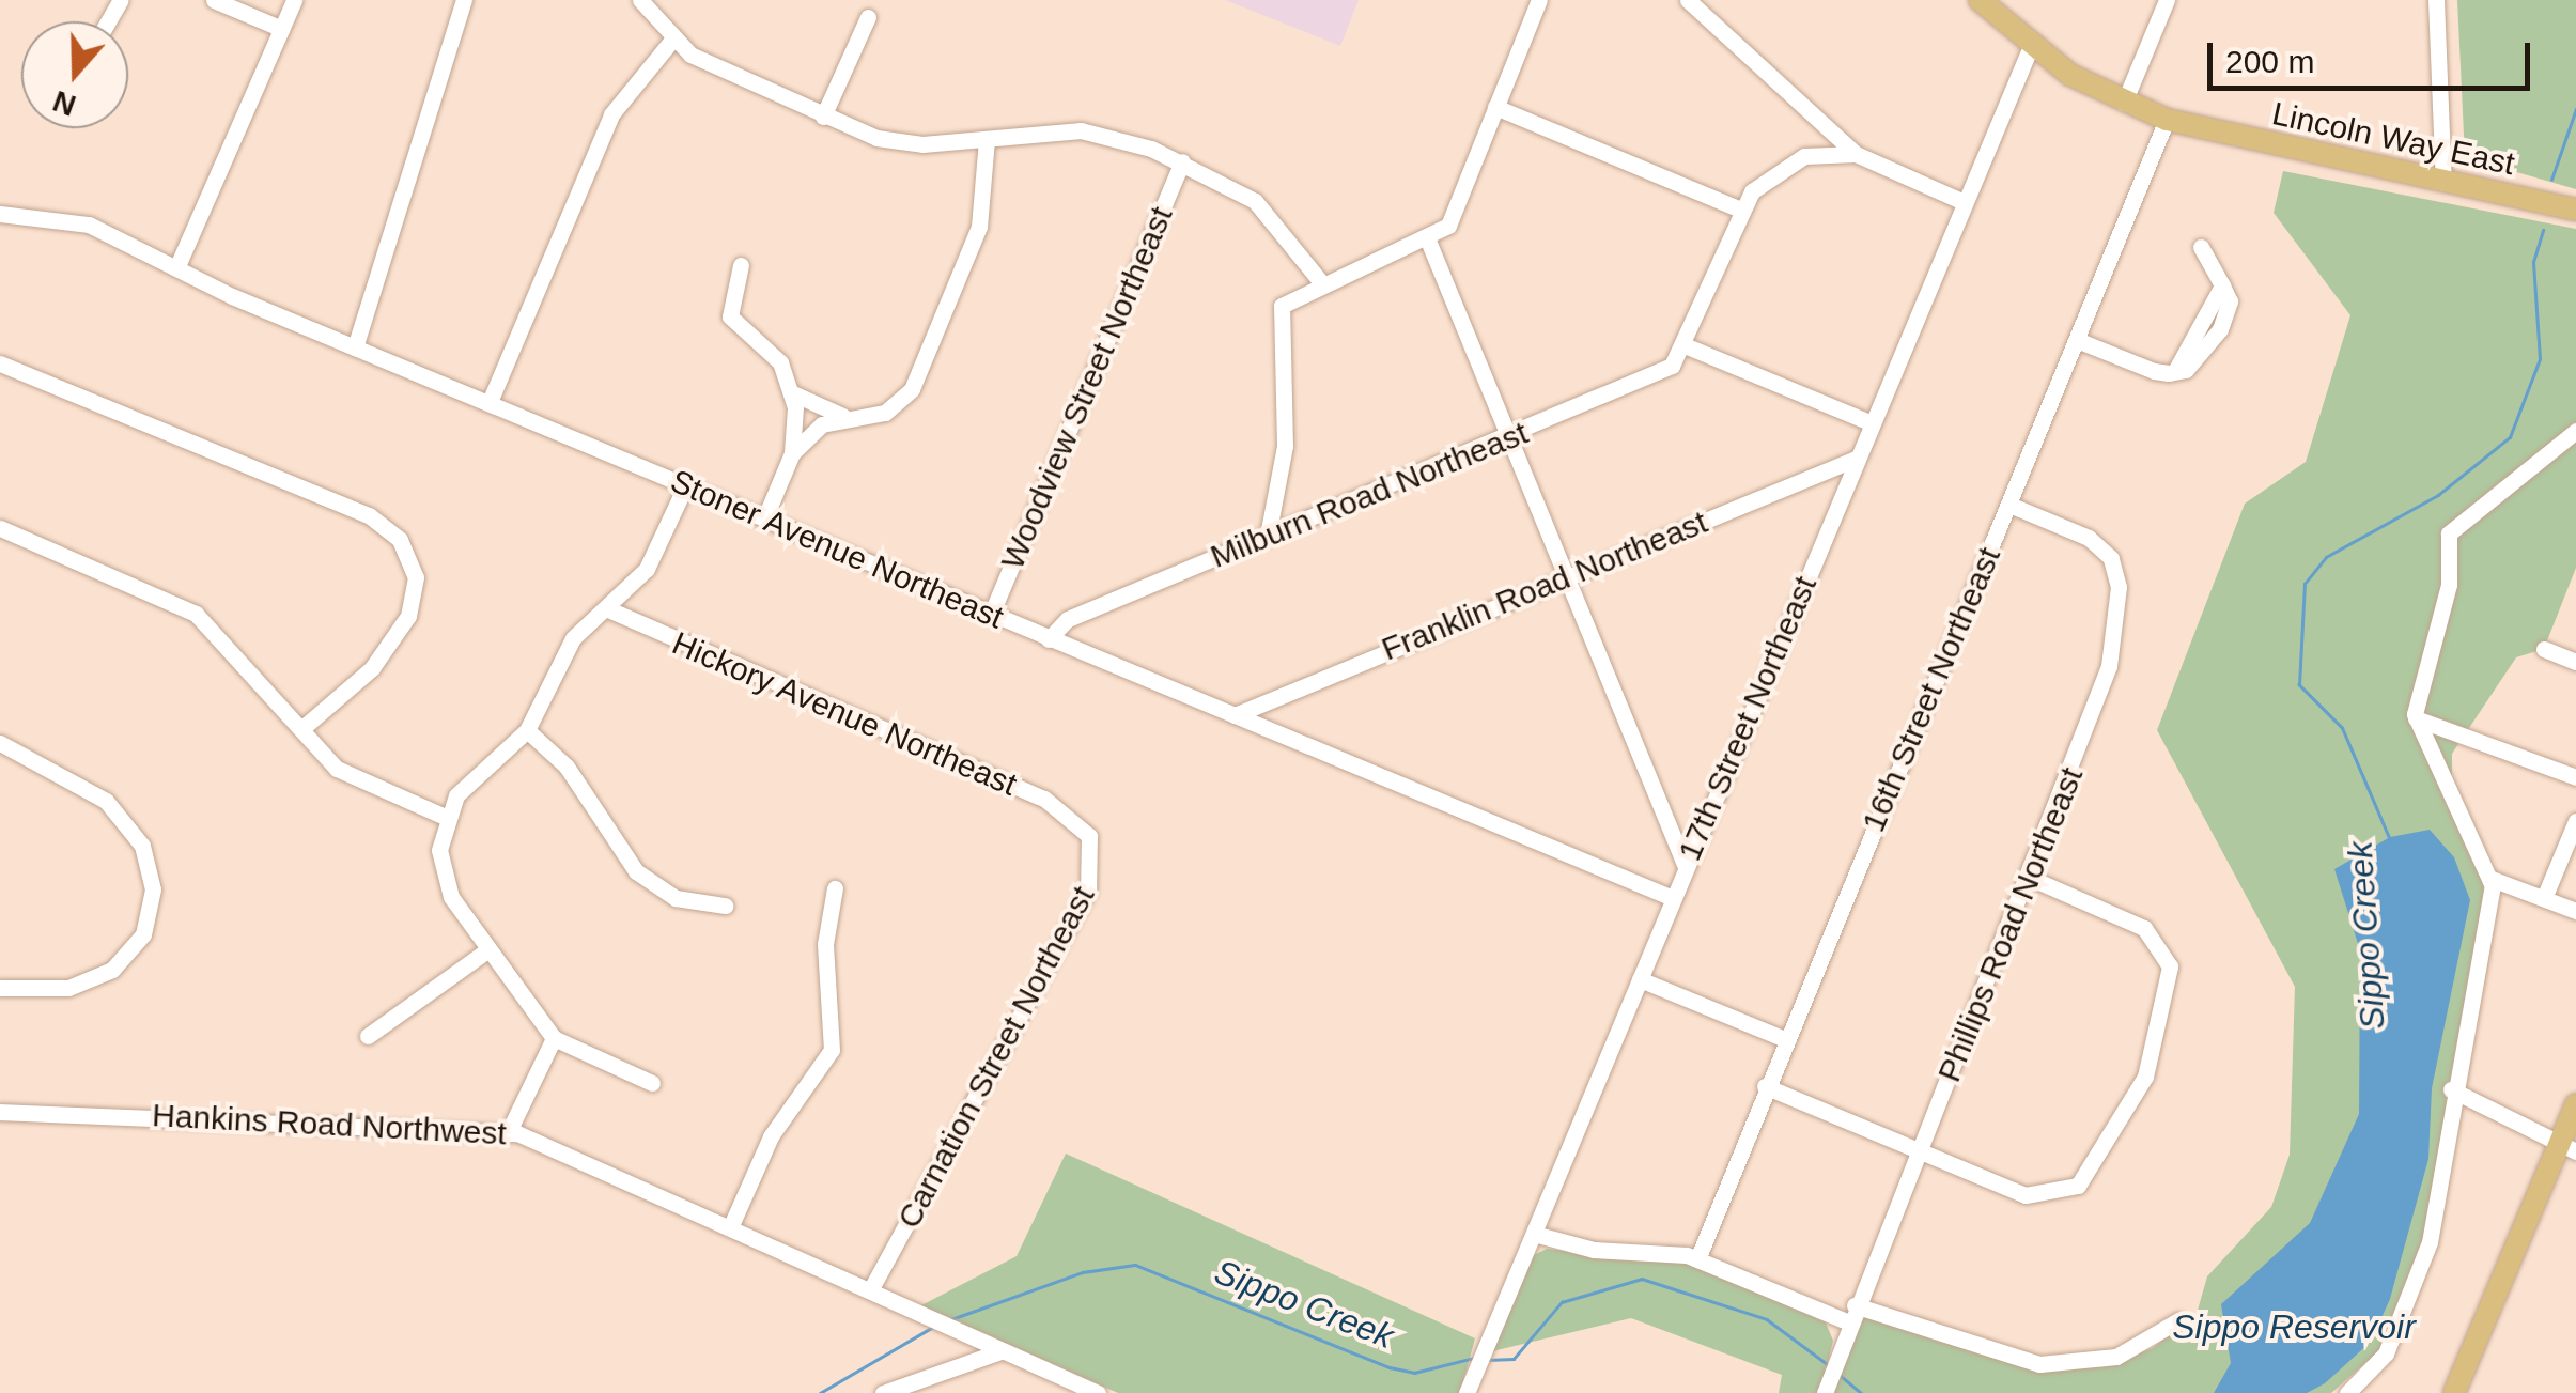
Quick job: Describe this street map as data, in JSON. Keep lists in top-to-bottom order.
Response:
{
  "streets": {
    "main road": ["Lincoln Way East"],
    "street": [
      "Woodview Street Northeast",
      "Milburn Road Northeast",
      "Stoner Avenue Northeast",
      "Franklin Road Northeast",
      "16th Street Northeast",
      "Hickory Avenue Northeast",
      "17th Street Northeast",
      "Phillips Road Northeast",
      "Carnation Street Northeast",
      "Hankins Road Northwest"
    ]
  },
  "crossings": [
    ["Lincoln Way East", "16th Street Northeast"],
    ["Lincoln Way East", "17th Street Northeast"],
    ["Woodview Street Northeast", "Stoner Avenue Northeast"],
    ["Milburn Road Northeast", "Stoner Avenue Northeast"],
    ["Stoner Avenue Northeast", "Franklin Road Northeast"],
    ["Stoner Avenue Northeast", "17th Street Northeast"],
    ["Franklin Road Northeast", "17th Street Northeast"],
    ["16th Street Northeast", "Phillips Road Northeast"],
    ["Hickory Avenue Northeast", "Carnation Street Northeast"],
    ["Carnation Street Northeast", "Hankins Road Northwest"]
  ],
  "water": ["Sippo Creek", "Sippo Reservoir"],
  "scale_bar": "200 m",
  "north": "bottom"
}
